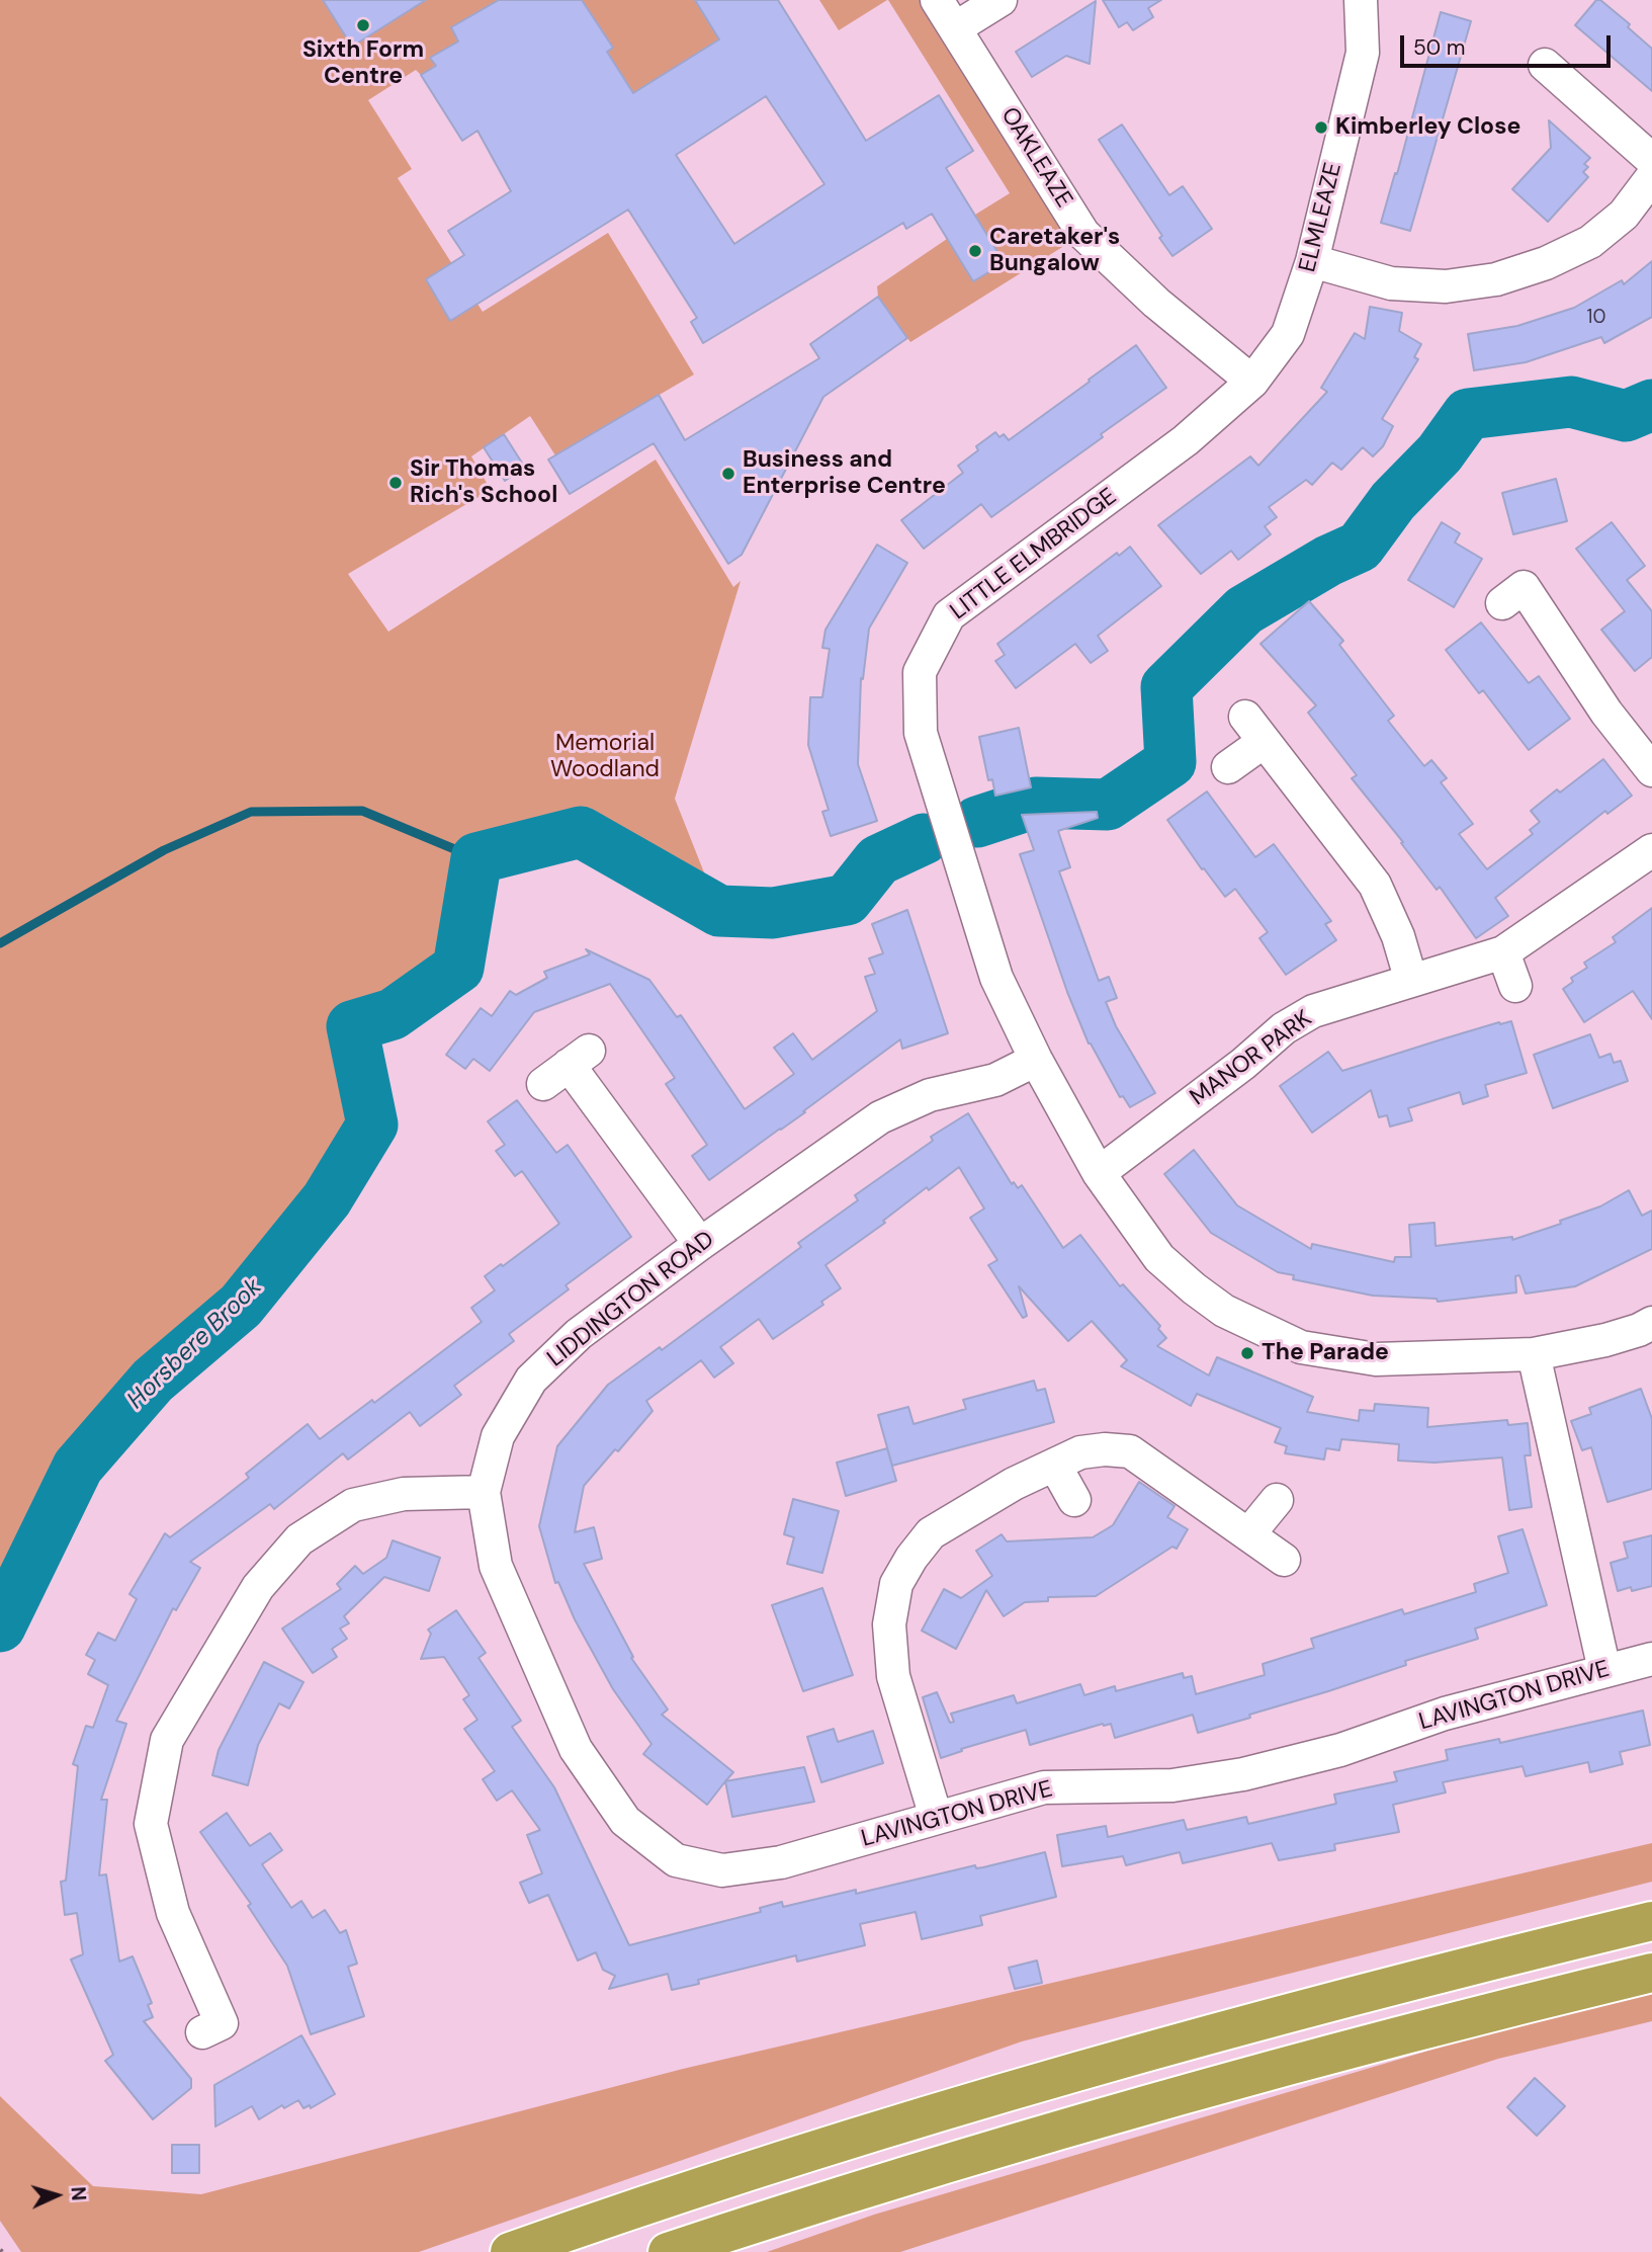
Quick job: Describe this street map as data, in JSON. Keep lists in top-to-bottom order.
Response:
{
  "streets": {
    "street": [
      "OAKLEAZE",
      "ELMLEAZE",
      "LITTLE ELMBRIDGE",
      "MANOR PARK",
      "LIDDINGTON ROAD",
      "LAVINGTON DRIVE"
    ]
  },
  "crossings": [
    ["OAKLEAZE", "ELMLEAZE"],
    ["OAKLEAZE", "LITTLE ELMBRIDGE"],
    ["ELMLEAZE", "LITTLE ELMBRIDGE"],
    ["LITTLE ELMBRIDGE", "MANOR PARK"],
    ["LITTLE ELMBRIDGE", "LIDDINGTON ROAD"],
    ["LIDDINGTON ROAD", "LAVINGTON DRIVE"]
  ],
  "water": ["Horsbere Brook"],
  "parks": ["Memorial Woodland"],
  "places": [
    "Sixth Form Centre",
    "Kimberley Close",
    "Caretaker's Bungalow",
    "Business and Enterprise Centre",
    "Sir Thomas Rich's School",
    "The Parade"
  ],
  "house_numbers": ["10"],
  "scale_bar": "50 m",
  "north": "right"
}
